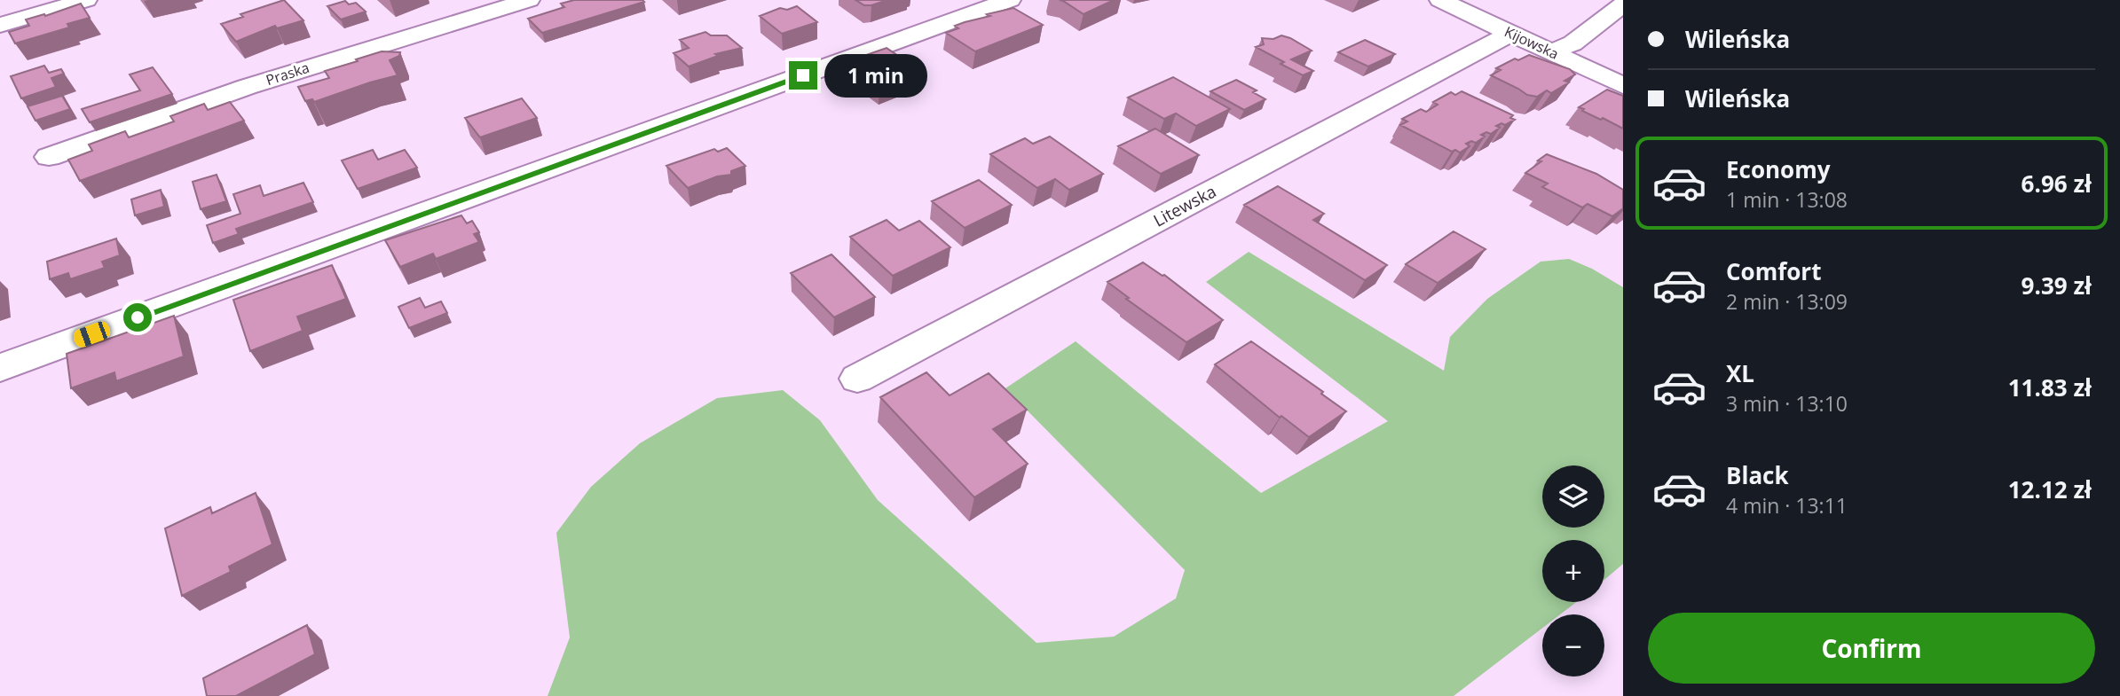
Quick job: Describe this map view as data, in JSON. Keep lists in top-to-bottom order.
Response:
{
  "streets": {
    "street": ["Kijowska", "Praska", "Litewska"]
  },
  "crossings": [
    ["Kijowska", "Litewska"]
  ],
  "page": {
    "banner": ["Wileńska", "Wileńska"],
    "bubble": "1 min",
    "list": [
      {
        "name": "Economy",
        "note": "1 min · 13:08",
        "value": "6.96 zł"
      },
      {
        "name": "Comfort",
        "note": "2 min · 13:09",
        "value": "9.39 zł"
      },
      {
        "name": "XL",
        "note": "3 min · 13:10",
        "value": "11.83 zł"
      },
      {
        "name": "Black",
        "note": "4 min · 13:11",
        "value": "12.12 zł"
      }
    ],
    "map_buttons": ["+", "−"],
    "buttons": "Confirm"
  }
}
